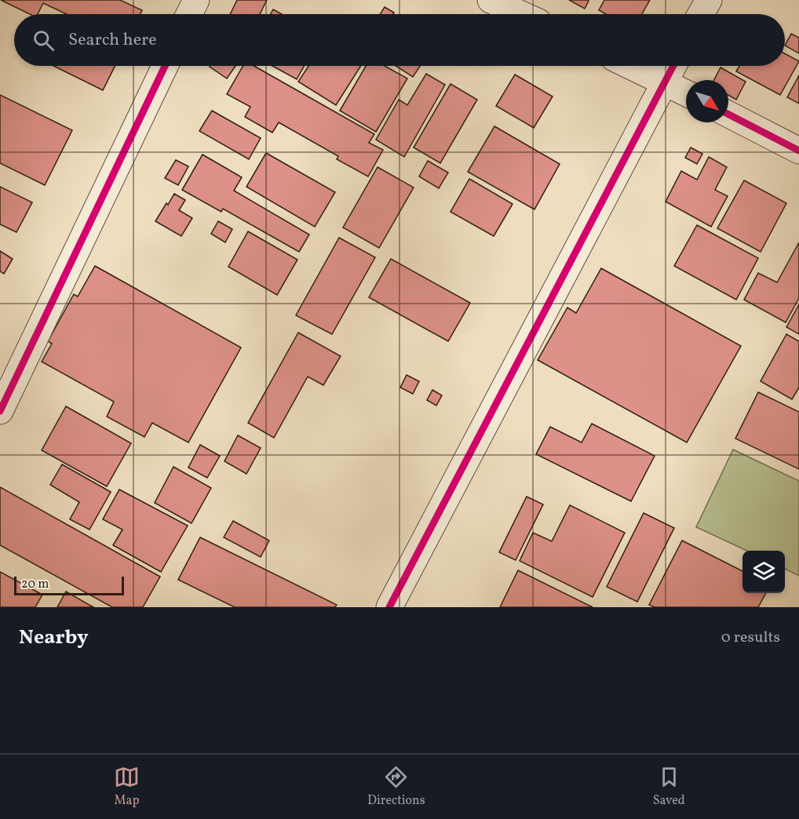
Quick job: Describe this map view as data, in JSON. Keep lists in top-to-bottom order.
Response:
{
  "scale_bar": "20 m",
  "north": "bottom right",
  "page": {
    "search": "Search here",
    "scale": "20 m",
    "heading": ["Nearby", "0 results"],
    "nav": ["Map", "Directions", "Saved"]
  }
}
